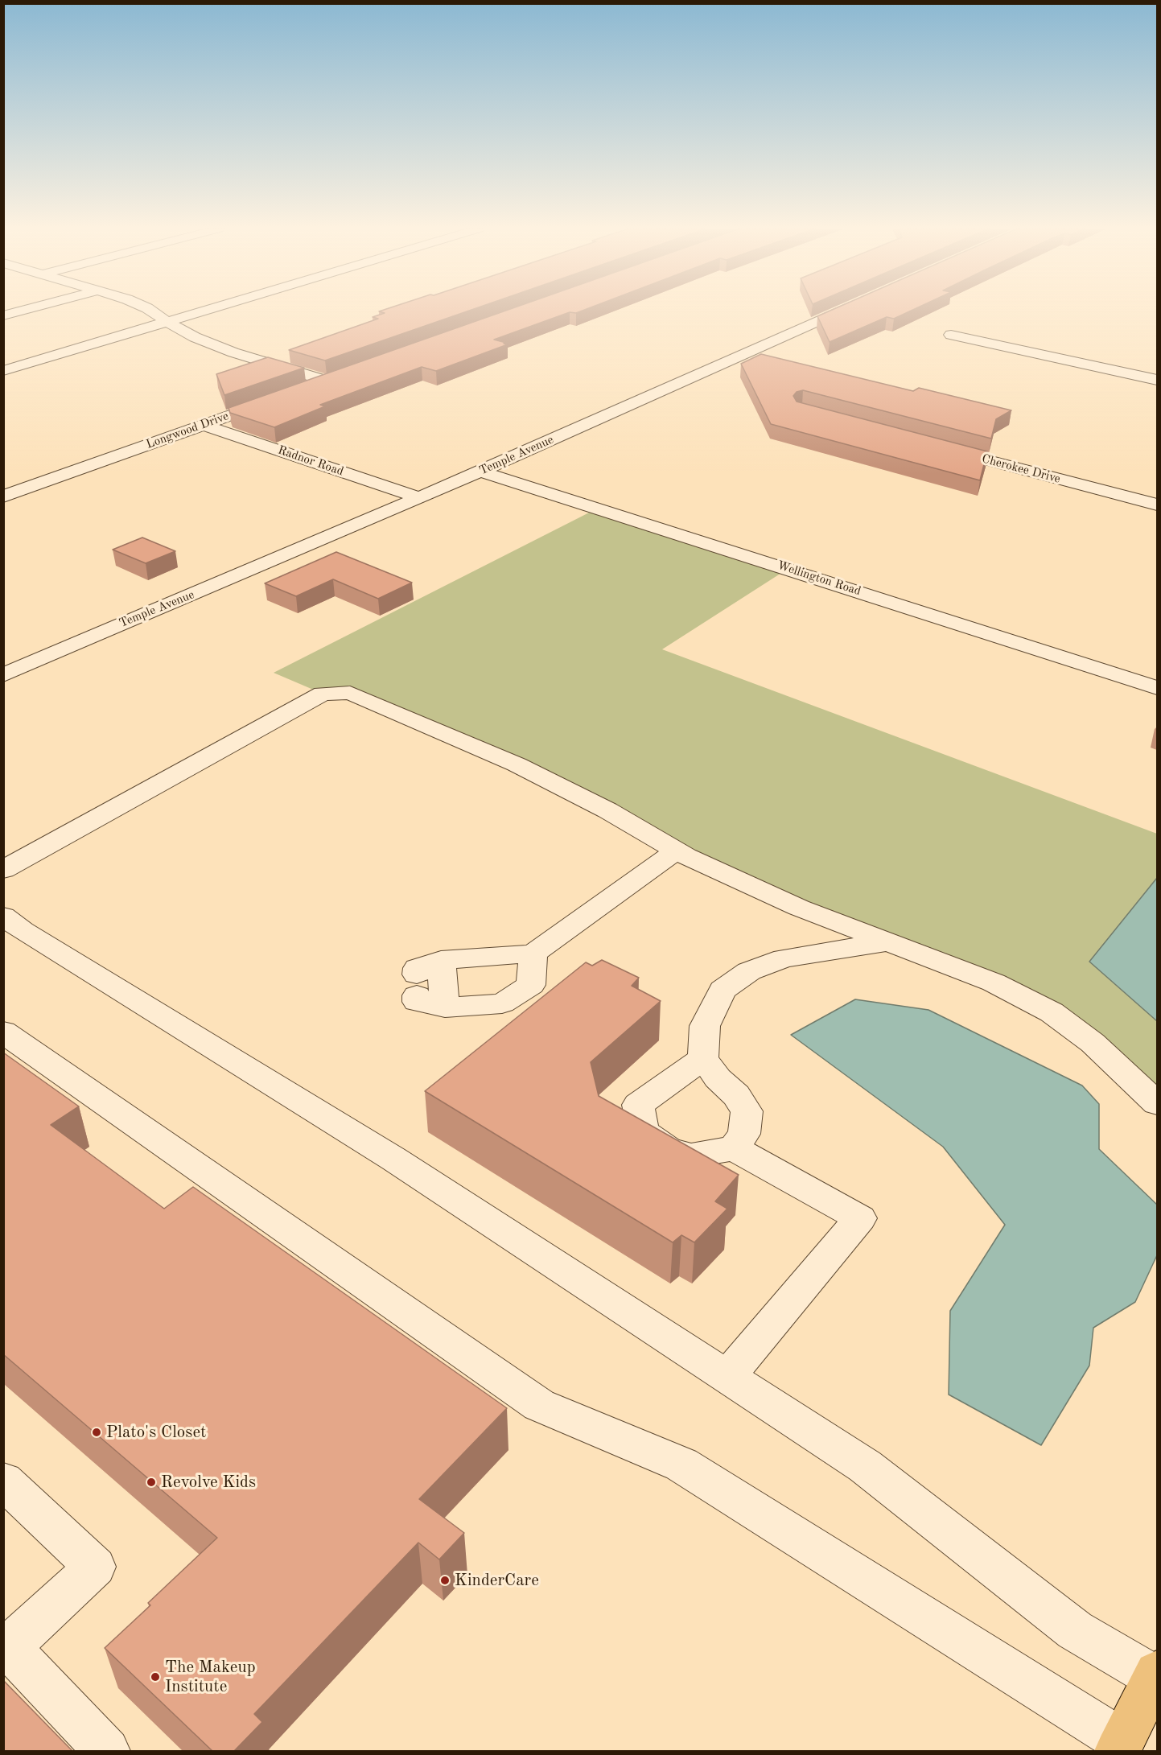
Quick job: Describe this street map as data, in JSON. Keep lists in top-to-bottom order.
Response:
{
  "streets": {
    "street": [
      "Longwood Drive",
      "Temple Avenue",
      "Radnor Road",
      "Cherokee Drive",
      "Wellington Road"
    ]
  },
  "crossings": [
    ["Longwood Drive", "Radnor Road"],
    ["Temple Avenue", "Radnor Road"],
    ["Temple Avenue", "Wellington Road"]
  ],
  "places": [
    "Plato's Closet",
    "Revolve Kids",
    "KinderCare",
    "The Makeup Institute"
  ]
}
